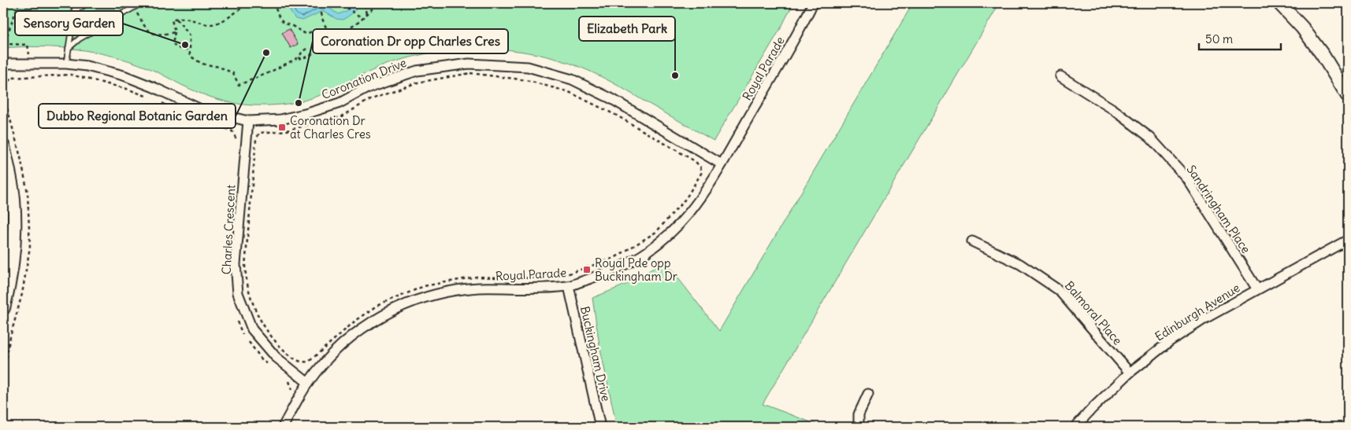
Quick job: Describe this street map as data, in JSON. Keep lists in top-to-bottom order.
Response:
{
  "streets": {
    "street": [
      "Royal Parade",
      "Coronation Drive",
      "Sandringham Place",
      "Charles Crescent",
      "Edinburgh Avenue",
      "Balmoral Place",
      "Buckingham Drive"
    ]
  },
  "crossings": [
    ["Royal Parade", "Coronation Drive"],
    ["Royal Parade", "Charles Crescent"],
    ["Royal Parade", "Buckingham Drive"],
    ["Coronation Drive", "Charles Crescent"],
    ["Sandringham Place", "Edinburgh Avenue"],
    ["Edinburgh Avenue", "Balmoral Place"]
  ],
  "places": {
    "other": [
      "Sensory Garden",
      "Dubbo Regional Botanic Garden",
      "Elizabeth Park",
      "Coronation Dr opp Charles Cres"
    ],
    "transit": ["Coronation Dr at Charles Cres", "Royal Pde opp Buckingham Dr"]
  },
  "scale_bar": "50 m"
}
